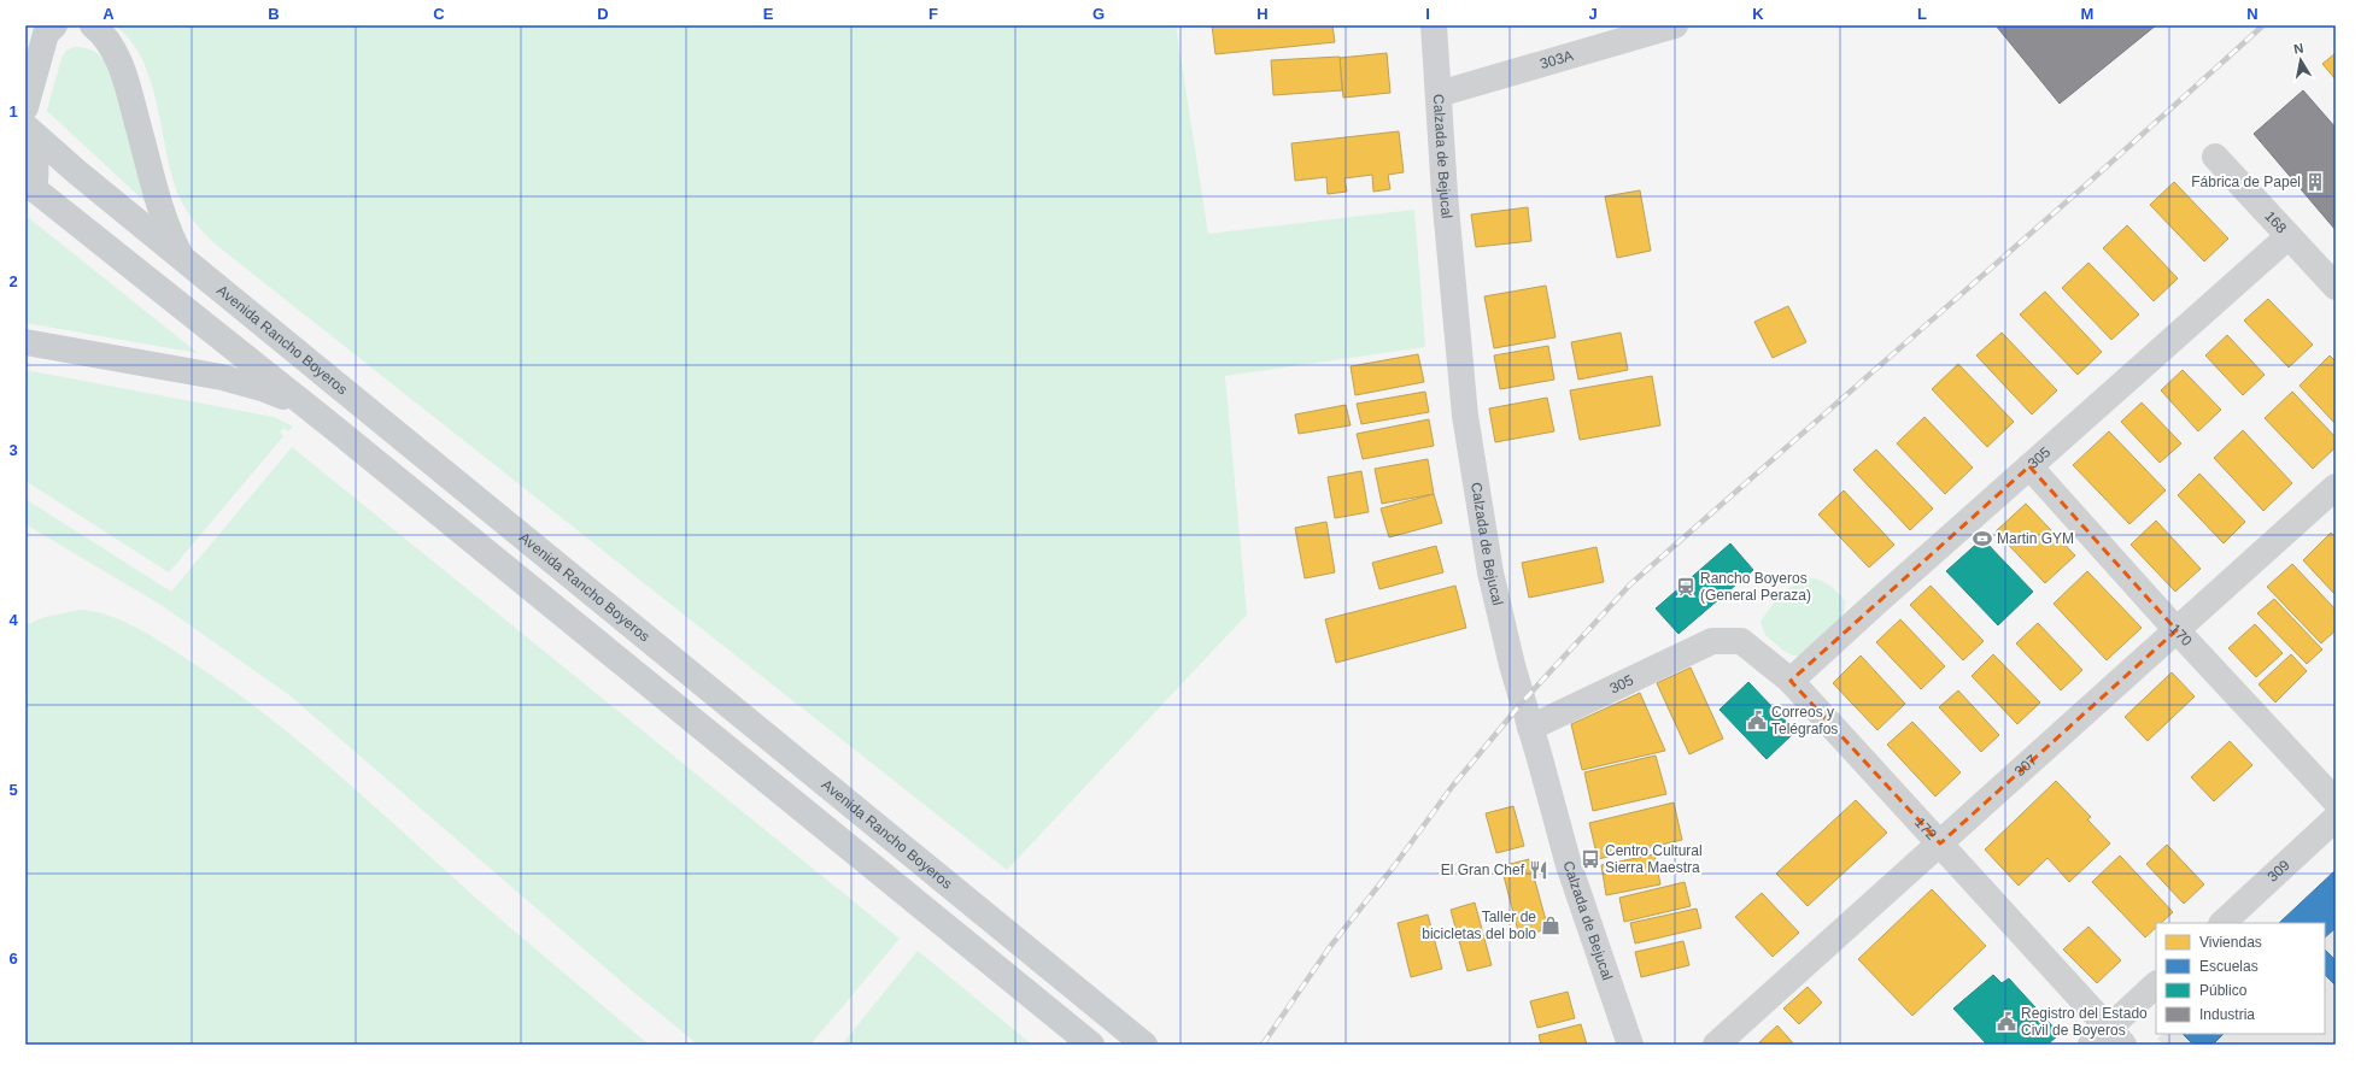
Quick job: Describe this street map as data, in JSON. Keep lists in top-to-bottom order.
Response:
{
  "streets": {
    "main road": ["Calzada de Bejucal", "Avenida Rancho Boyeros"],
    "street": [
      "303A",
      "168",
      "305",
      "170",
      "307",
      "172",
      "309"
    ]
  },
  "crossings": [
    ["303A", "Calzada de Bejucal"],
    ["Calzada de Bejucal", "305"],
    ["168", "305"],
    ["305", "170"],
    ["305", "172"],
    ["170", "307"],
    ["307", "172"]
  ],
  "places": {
    "building": ["Fábrica de Papel"],
    "sports": ["Martin GYM"],
    "station": ["Rancho Boyeros (General Peraza)"],
    "public building": ["Correos y Telégrafos", "Registro del Estado Civil de Boyeros"],
    "bus stop": ["Centro Cultural Sierra Maestra"],
    "restaurant": ["El Gran Chef"],
    "shop": ["Taller de bicicletas del bolo"]
  },
  "legend": [
    "Viviendas",
    "Escuelas",
    "Público",
    "Industria"
  ],
  "north": "top",
  "grid": {
    "columns": [
      "A",
      "B",
      "C",
      "D",
      "E",
      "F",
      "G",
      "H",
      "I",
      "J",
      "K",
      "L",
      "M",
      "N"
    ],
    "rows": [
      "1",
      "2",
      "3",
      "4",
      "5",
      "6"
    ]
  }
}
